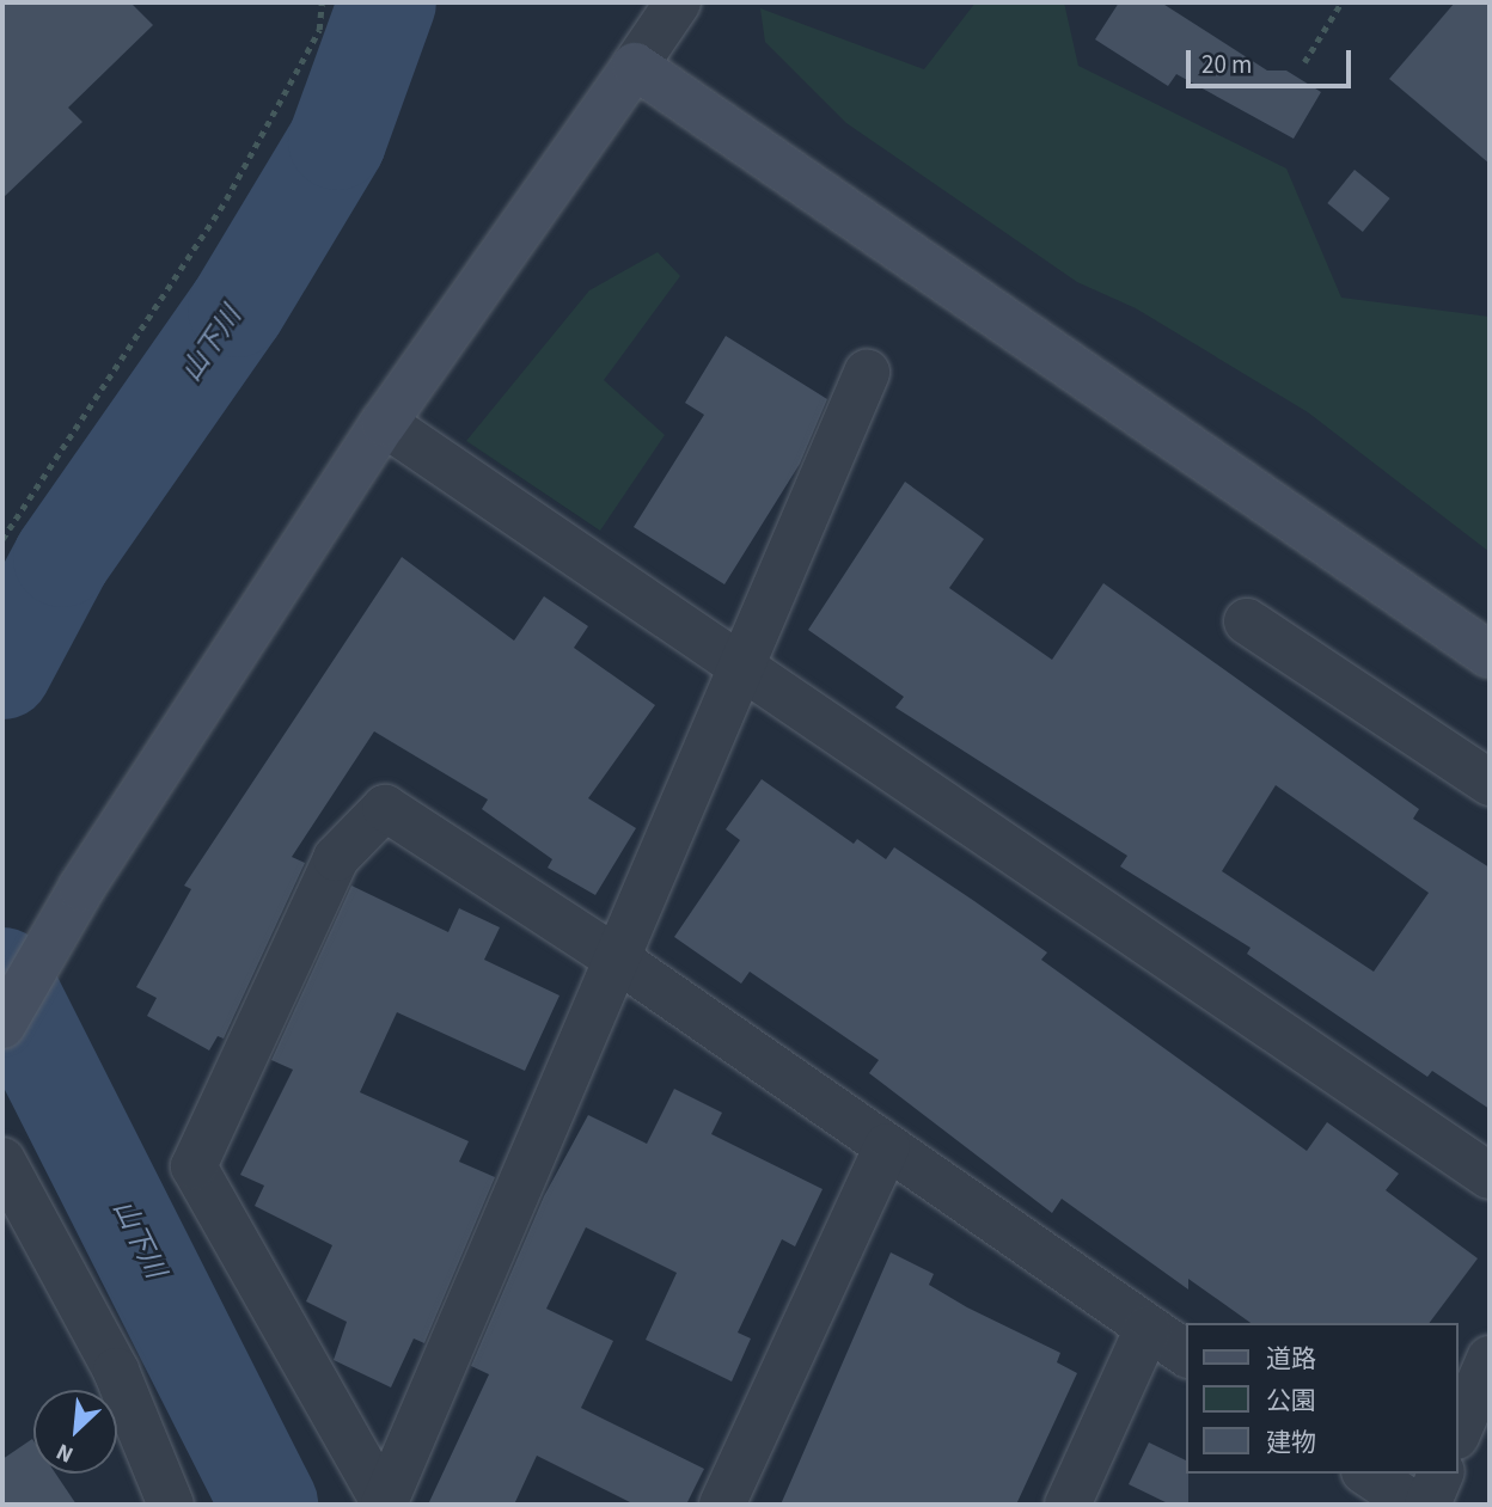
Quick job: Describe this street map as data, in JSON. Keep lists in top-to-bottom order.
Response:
{
  "water": ["山下川"],
  "legend": ["道路", "公園", "建物"],
  "scale_bar": "20 m",
  "north": "bottom left"
}
